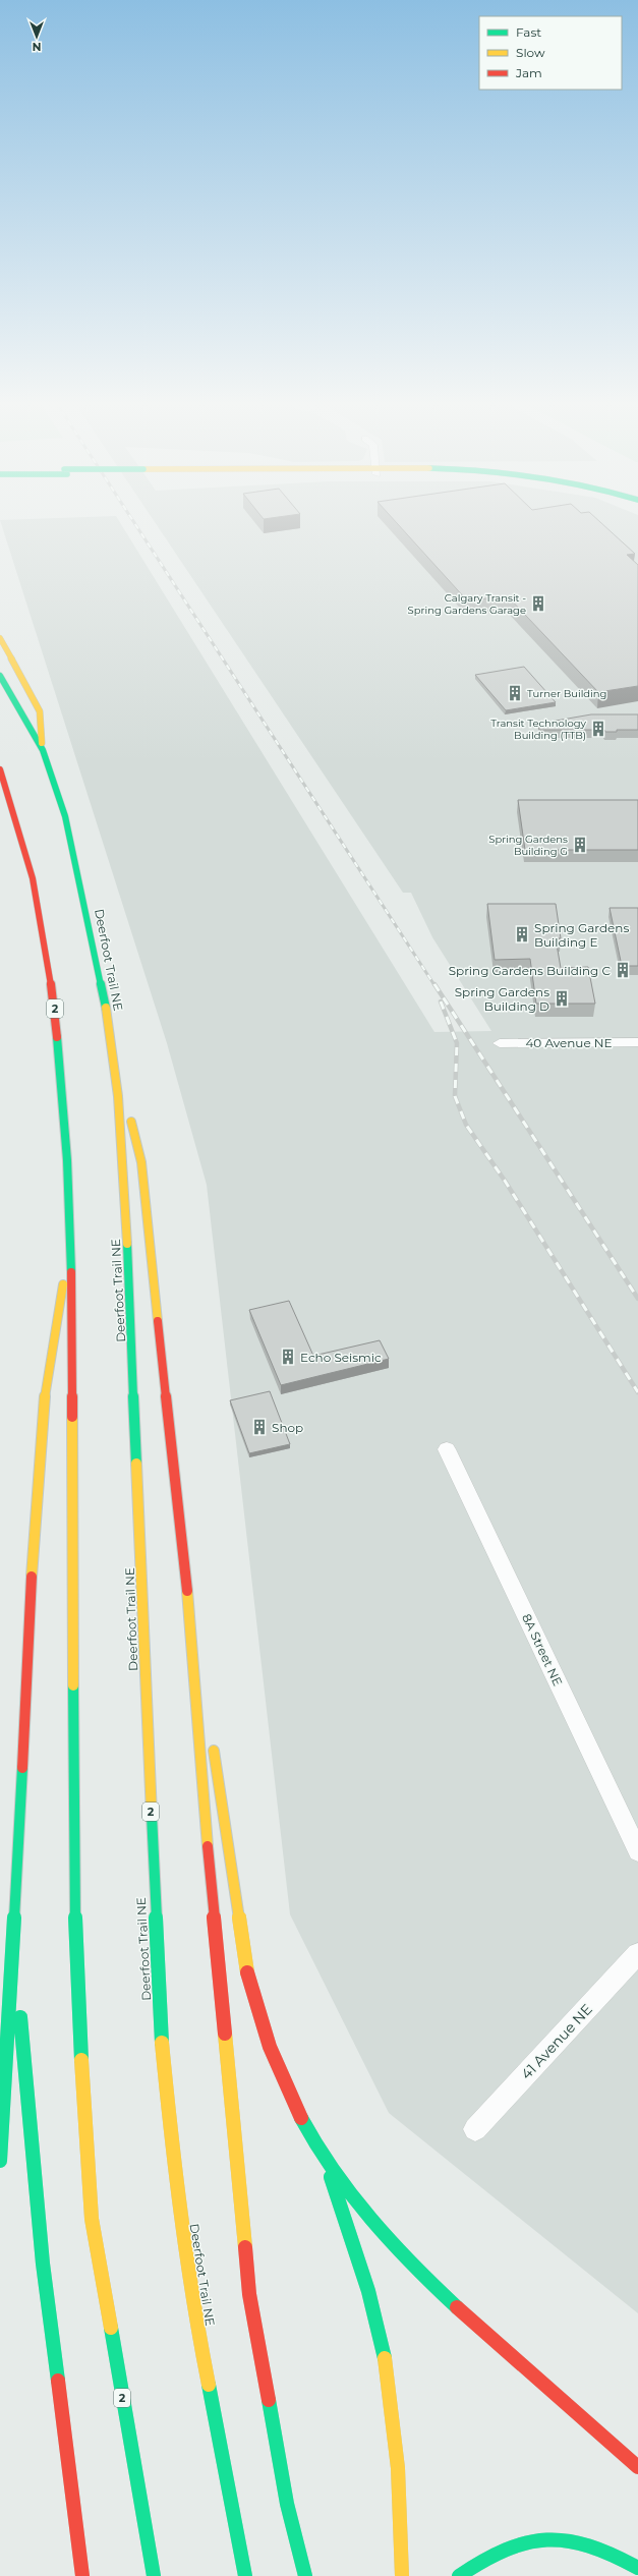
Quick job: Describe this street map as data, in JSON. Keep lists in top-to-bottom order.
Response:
{
  "streets": {
    "main road": ["Deerfoot Trail NE", "2"],
    "street": ["40 Avenue NE", "8A Street NE", "41 Avenue NE"]
  },
  "places": {
    "building": [
      "Calgary Transit - Spring Gardens Garage",
      "Turner Building",
      "Transit Technology Building (TTB)",
      "Spring Gardens Building G",
      "Spring Gardens Building E",
      "Spring Gardens Building C",
      "Spring Gardens Building D",
      "Echo Seismic",
      "Shop"
    ]
  },
  "legend": ["Fast", "Slow", "Jam"],
  "north": "bottom"
}
